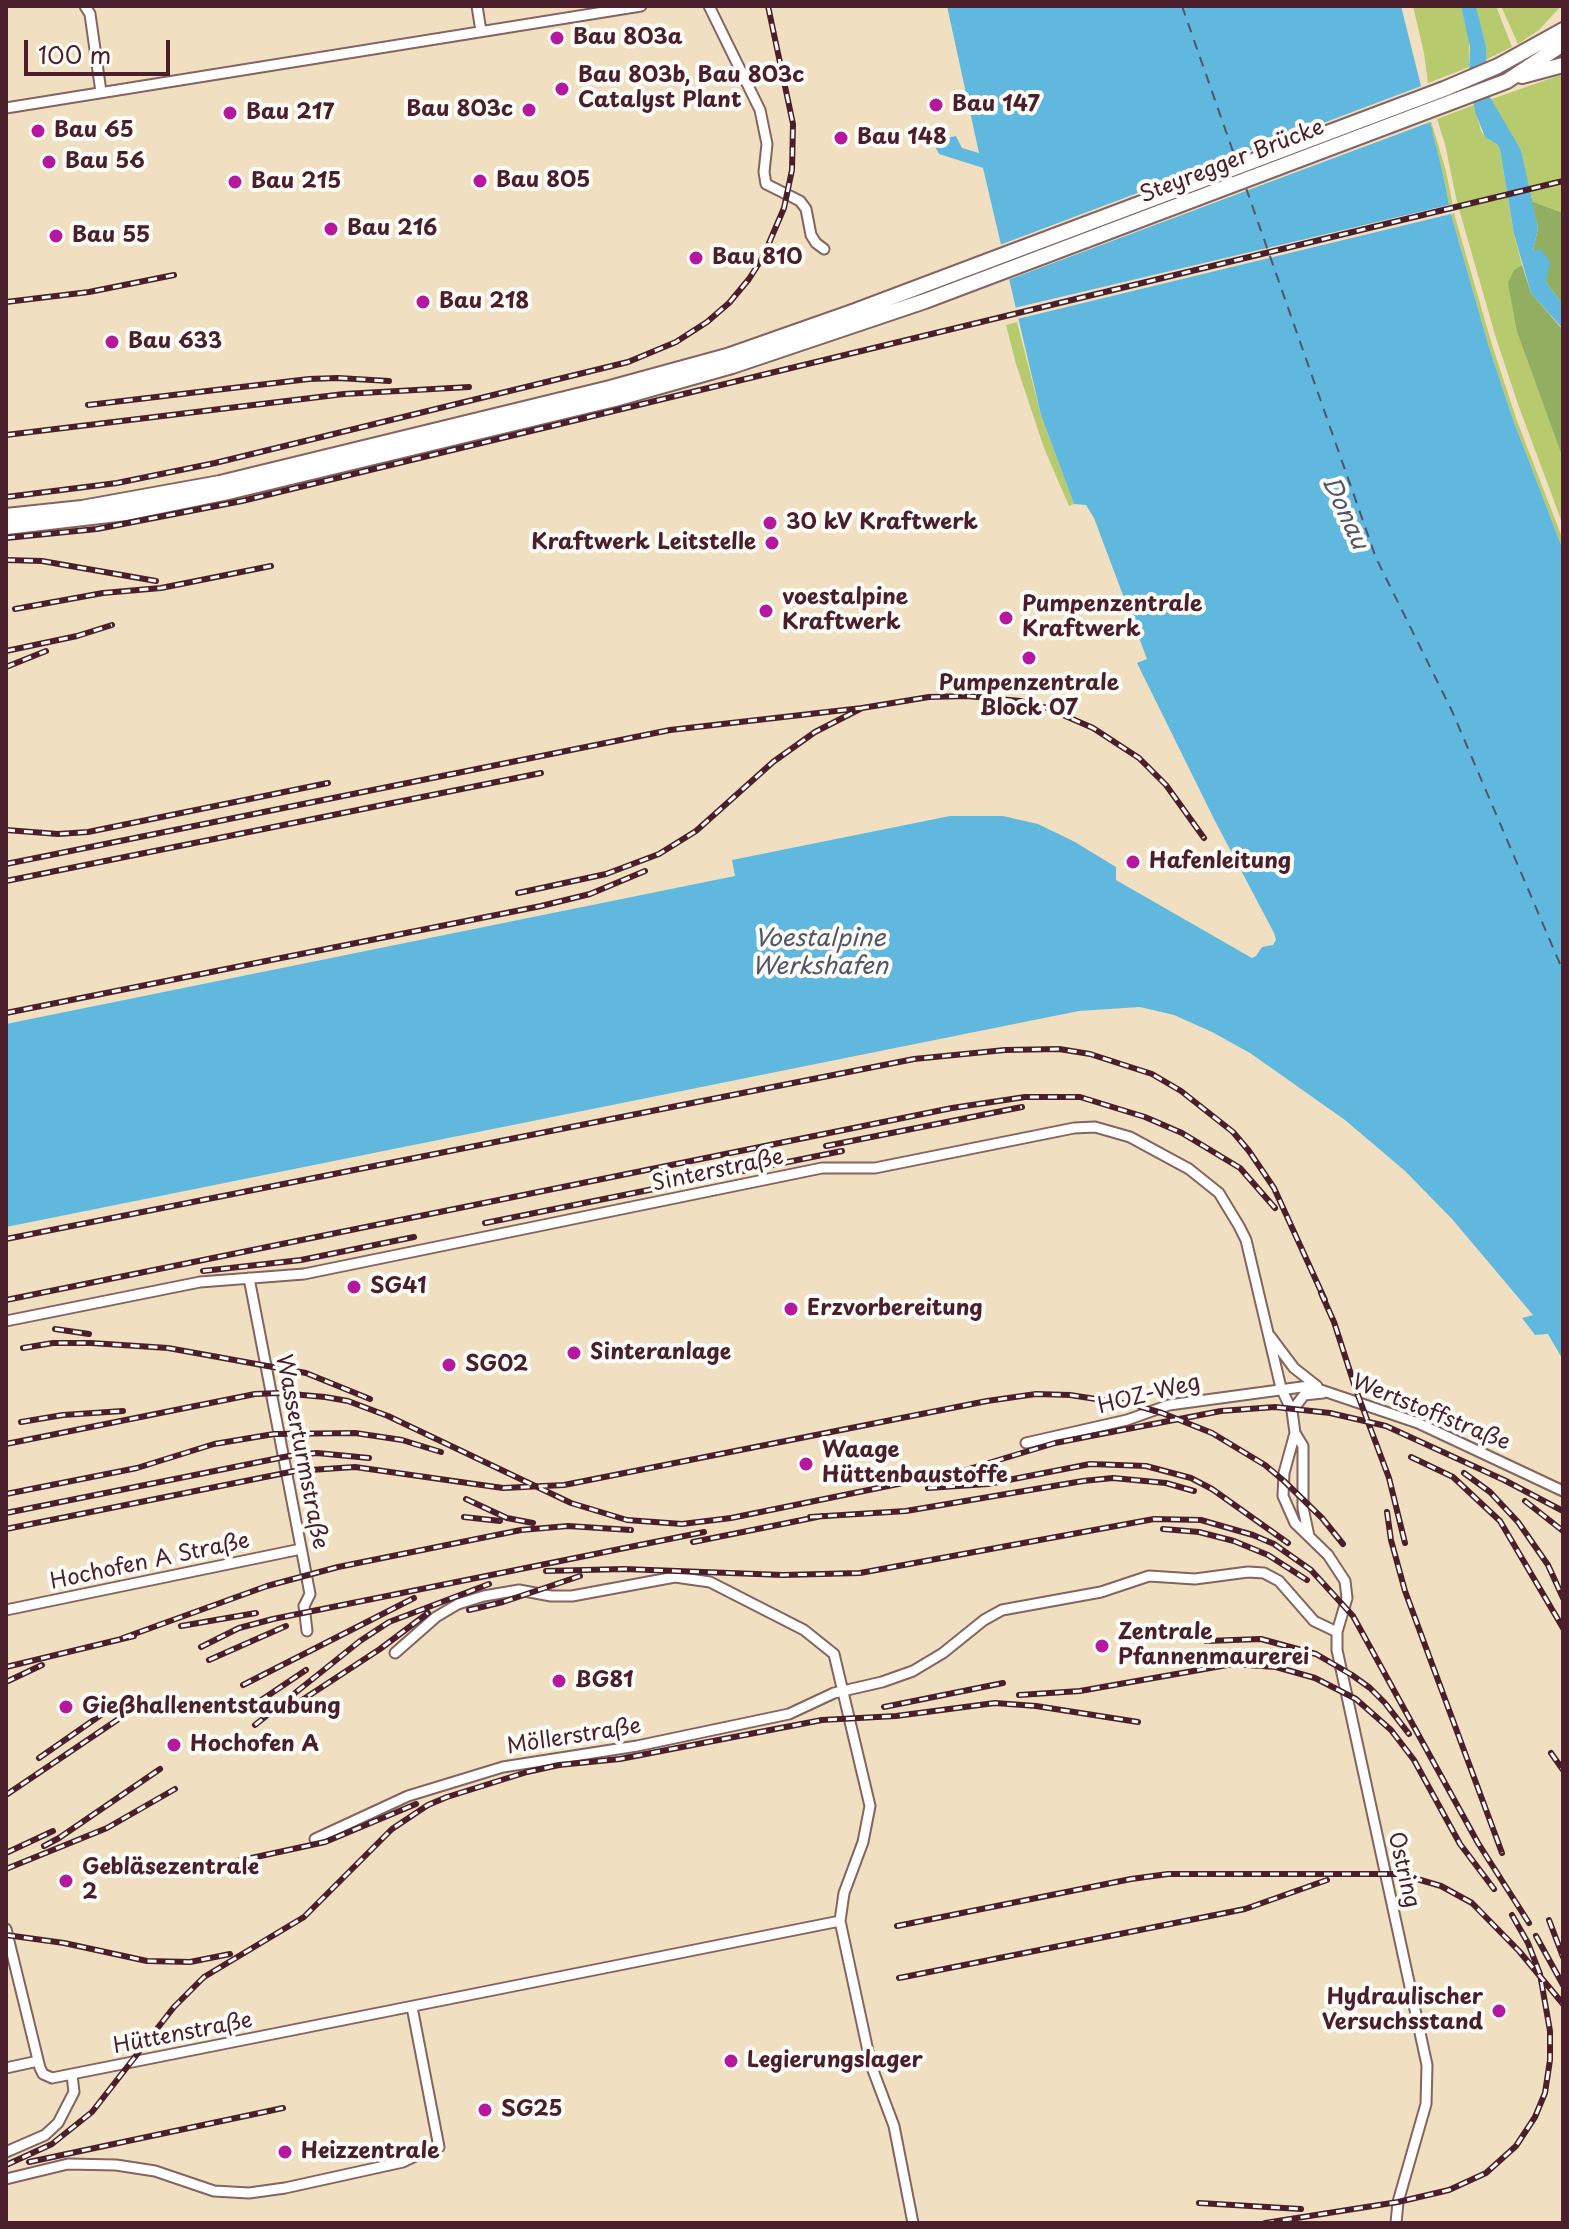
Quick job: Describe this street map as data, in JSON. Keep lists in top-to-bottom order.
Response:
{
  "streets": {
    "main road": ["Steyregger Brücke"],
    "street": [
      "Sinterstraße",
      "HOZ-Weg",
      "Wertstoffstraße",
      "Wasserturmstraße",
      "Hochofen A Straße",
      "Möllerstraße",
      "Ostring",
      "Hüttenstraße"
    ]
  },
  "crossings": [
    ["Sinterstraße", "HOZ-Weg"],
    ["Sinterstraße", "Wertstoffstraße"],
    ["Sinterstraße", "Wasserturmstraße"],
    ["Sinterstraße", "Ostring"],
    ["HOZ-Weg", "Wertstoffstraße"],
    ["HOZ-Weg", "Ostring"],
    ["Wertstoffstraße", "Ostring"],
    ["Wasserturmstraße", "Hochofen A Straße"],
    ["Möllerstraße", "Ostring"]
  ],
  "water": ["Donau", "Voestalpine Werkshafen"],
  "places": [
    "Bau 803a",
    "Bau 803b, Bau 803c Catalyst Plant",
    "Bau 147",
    "Bau 803c",
    "Bau 217",
    "Bau 65",
    "Bau 148",
    "Bau 56",
    "Bau 805",
    "Bau 215",
    "Bau 216",
    "Bau 55",
    "Bau 810",
    "Bau 218",
    "Bau 633",
    "30 kV Kraftwerk",
    "Kraftwerk Leitstelle",
    "voestalpine Kraftwerk",
    "Pumpenzentrale Kraftwerk",
    "Pumpenzentrale Block 07",
    "Hafenleitung",
    "SG41",
    "Erzvorbereitung",
    "Sinteranlage",
    "SG02",
    "Waage Hüttenbaustoffe",
    "Zentrale Pfannenmaurerei",
    "BG81",
    "Gießhallenentstaubung",
    "Hochofen A",
    "Gebläsezentrale 2",
    "Hydraulischer Versuchsstand",
    "Legierungslager",
    "SG25",
    "Heizzentrale"
  ],
  "scale_bar": "100 m"
}
